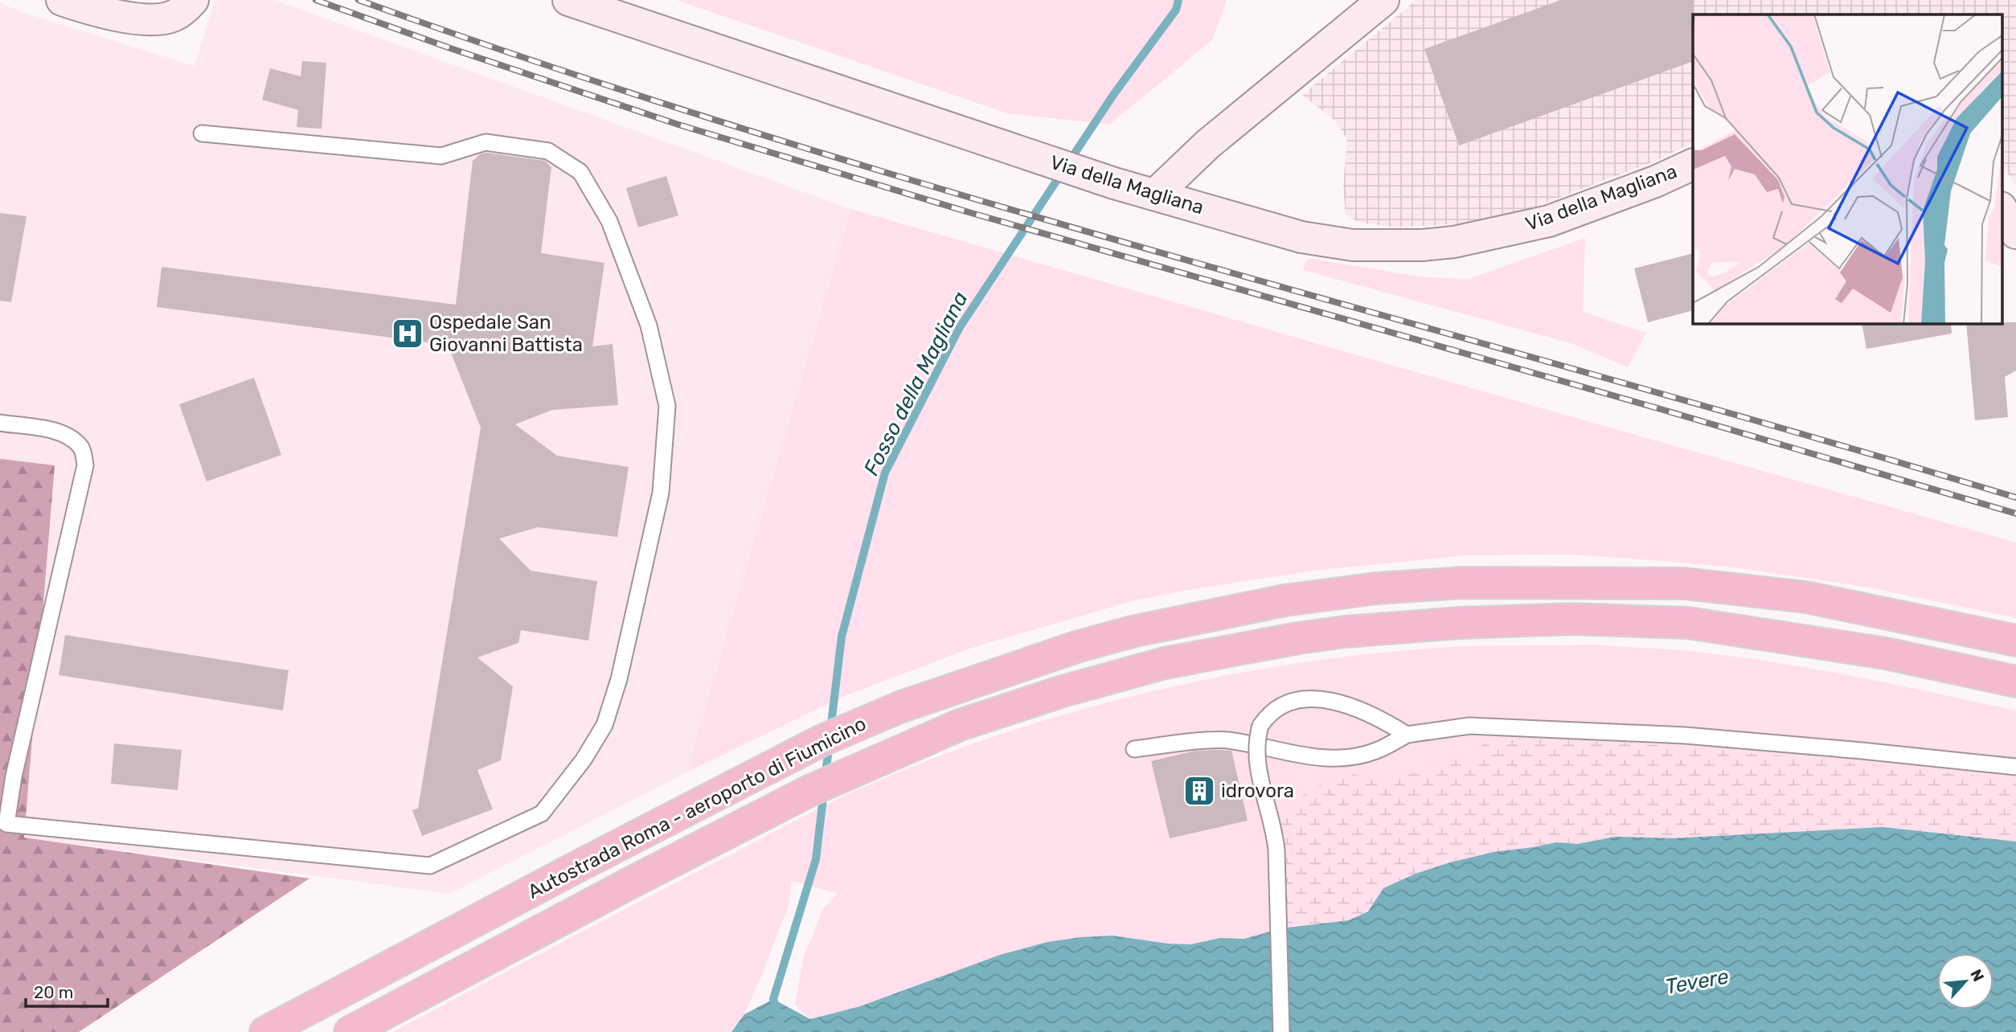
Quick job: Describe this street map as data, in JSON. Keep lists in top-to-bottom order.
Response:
{
  "streets": {
    "highway": ["Autostrada Roma - aeroporto di Fiumicino"],
    "main road": ["Via della Magliana"]
  },
  "water": ["Fosso della Magliana", "Tevere"],
  "places": {
    "hospital": ["Ospedale San Giovanni Battista"],
    "building": ["idrovora"]
  },
  "scale_bar": "20 m",
  "north": "top right"
}
